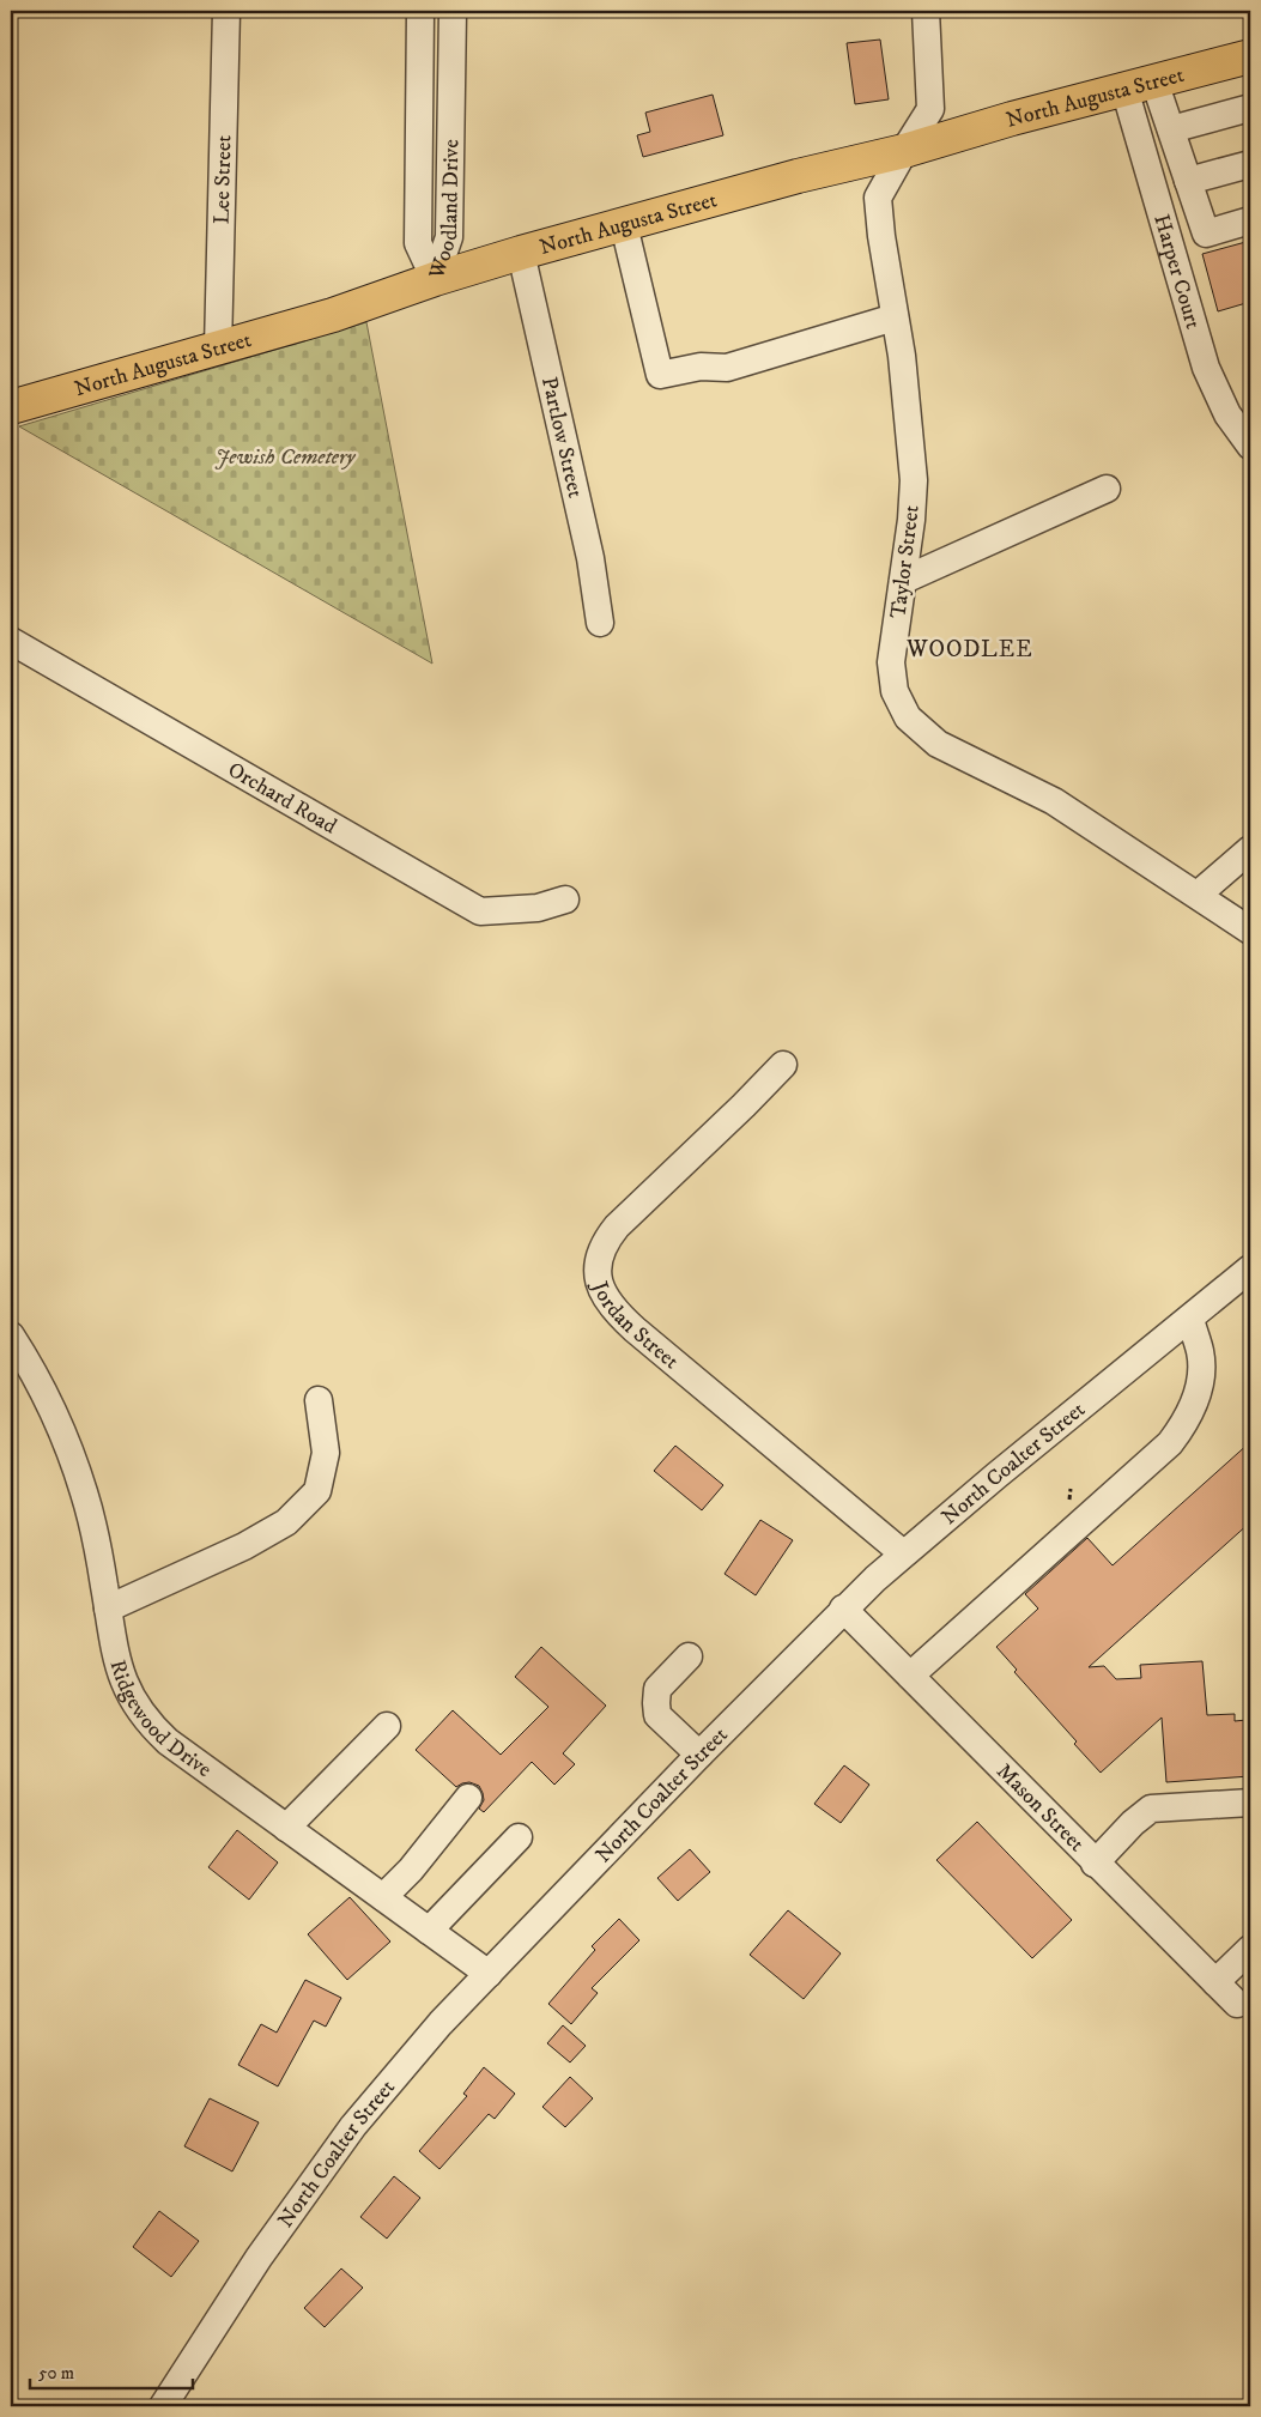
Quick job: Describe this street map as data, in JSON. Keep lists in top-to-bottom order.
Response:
{
  "streets": {
    "main road": ["North Augusta Street"],
    "street": [
      "Lee Street",
      "Woodland Drive",
      "Harper Court",
      "Partlow Street",
      "Taylor Street",
      "Orchard Road",
      "Jordan Street",
      "North Coalter Street",
      "Ridgewood Drive",
      "Mason Street"
    ]
  },
  "crossings": [
    ["North Augusta Street", "Lee Street"],
    ["North Augusta Street", "Woodland Drive"],
    ["North Augusta Street", "Harper Court"],
    ["North Augusta Street", "Partlow Street"],
    ["North Augusta Street", "Taylor Street"],
    ["Jordan Street", "North Coalter Street"],
    ["North Coalter Street", "Ridgewood Drive"],
    ["North Coalter Street", "Mason Street"]
  ],
  "districts": ["WOODLEE"],
  "parks": ["Jewish Cemetery"],
  "scale_bar": "50 m"
}
